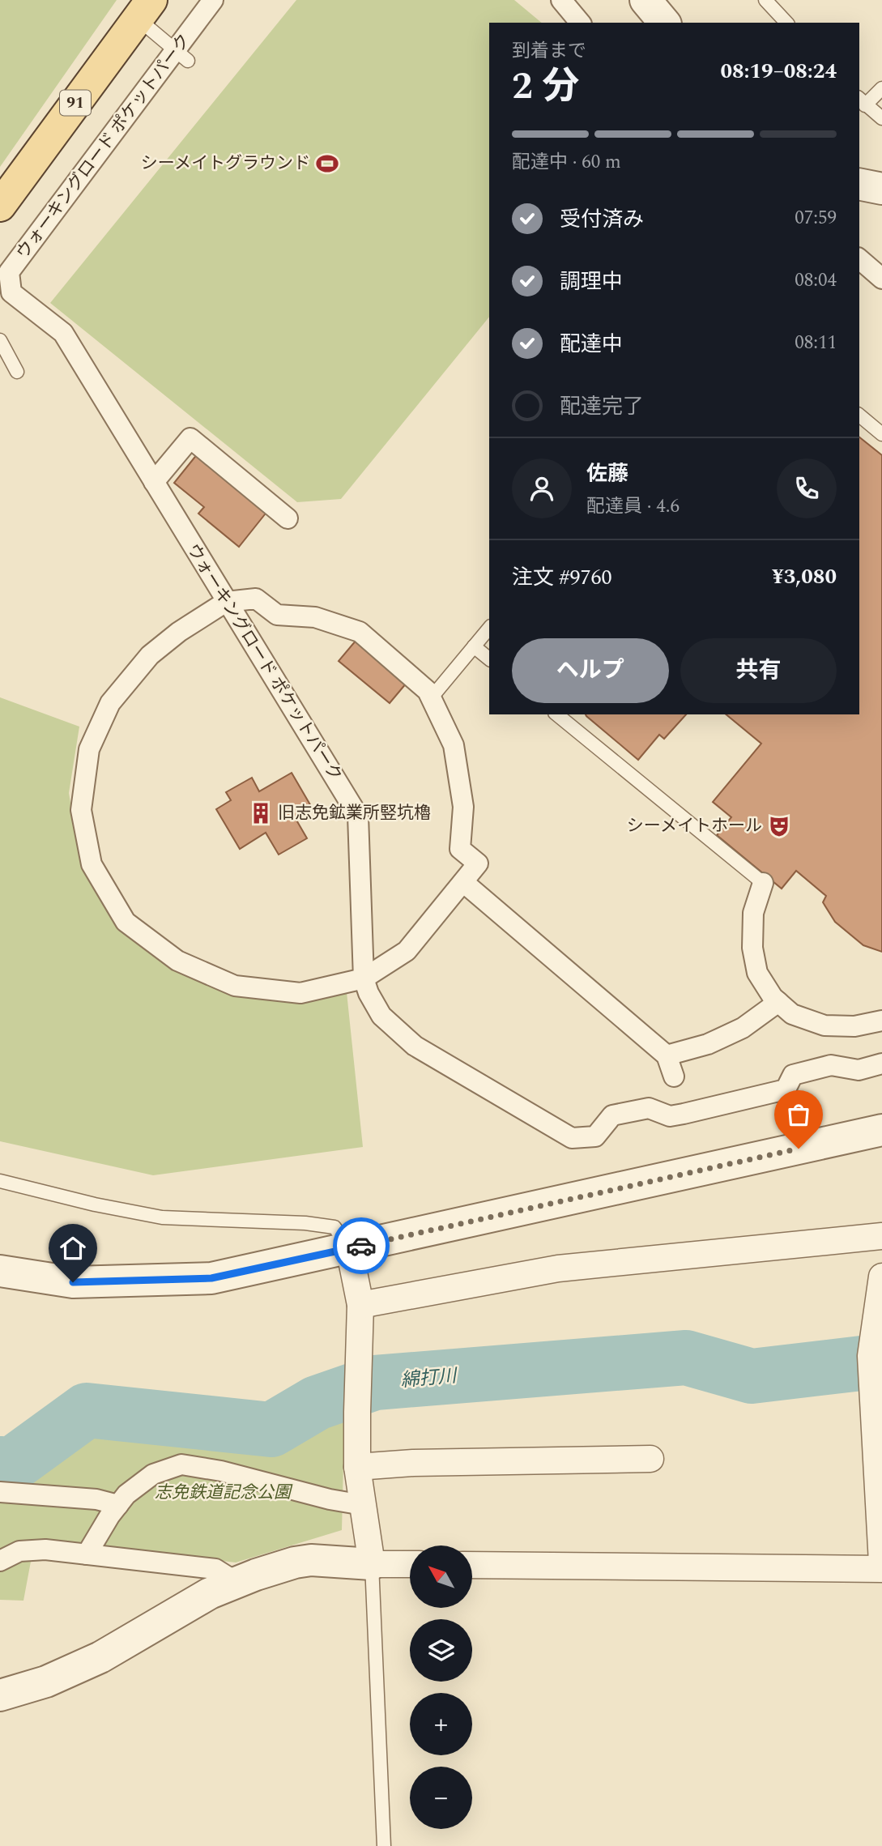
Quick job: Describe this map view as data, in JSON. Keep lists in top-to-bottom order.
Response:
{
  "streets": {
    "main road": ["91"],
    "street": ["ウォーキングロード ポケットパーク"]
  },
  "water": ["綿打川"],
  "parks": ["志免鉄道記念公園"],
  "places": {
    "sports": ["シーメイトグラウンド"],
    "building": ["旧志免鉱業所竪坑櫓"],
    "theatre": ["シーメイトホール"]
  },
  "north": "top left",
  "page": {
    "heading": ["2 分", "到着まで", "08:19–08:24"],
    "panel": [
      "佐藤",
      "配達員 · 4.6",
      "注文 #9760",
      "¥3,080"
    ],
    "bar": "配達中 · 60 m",
    "list": [
      ["受付済み", "07:59"],
      ["調理中", "08:04"],
      ["配達中", "08:11"],
      "配達完了"
    ],
    "buttons": ["ヘルプ", "共有"],
    "map_buttons": ["+", "−"]
  }
}
